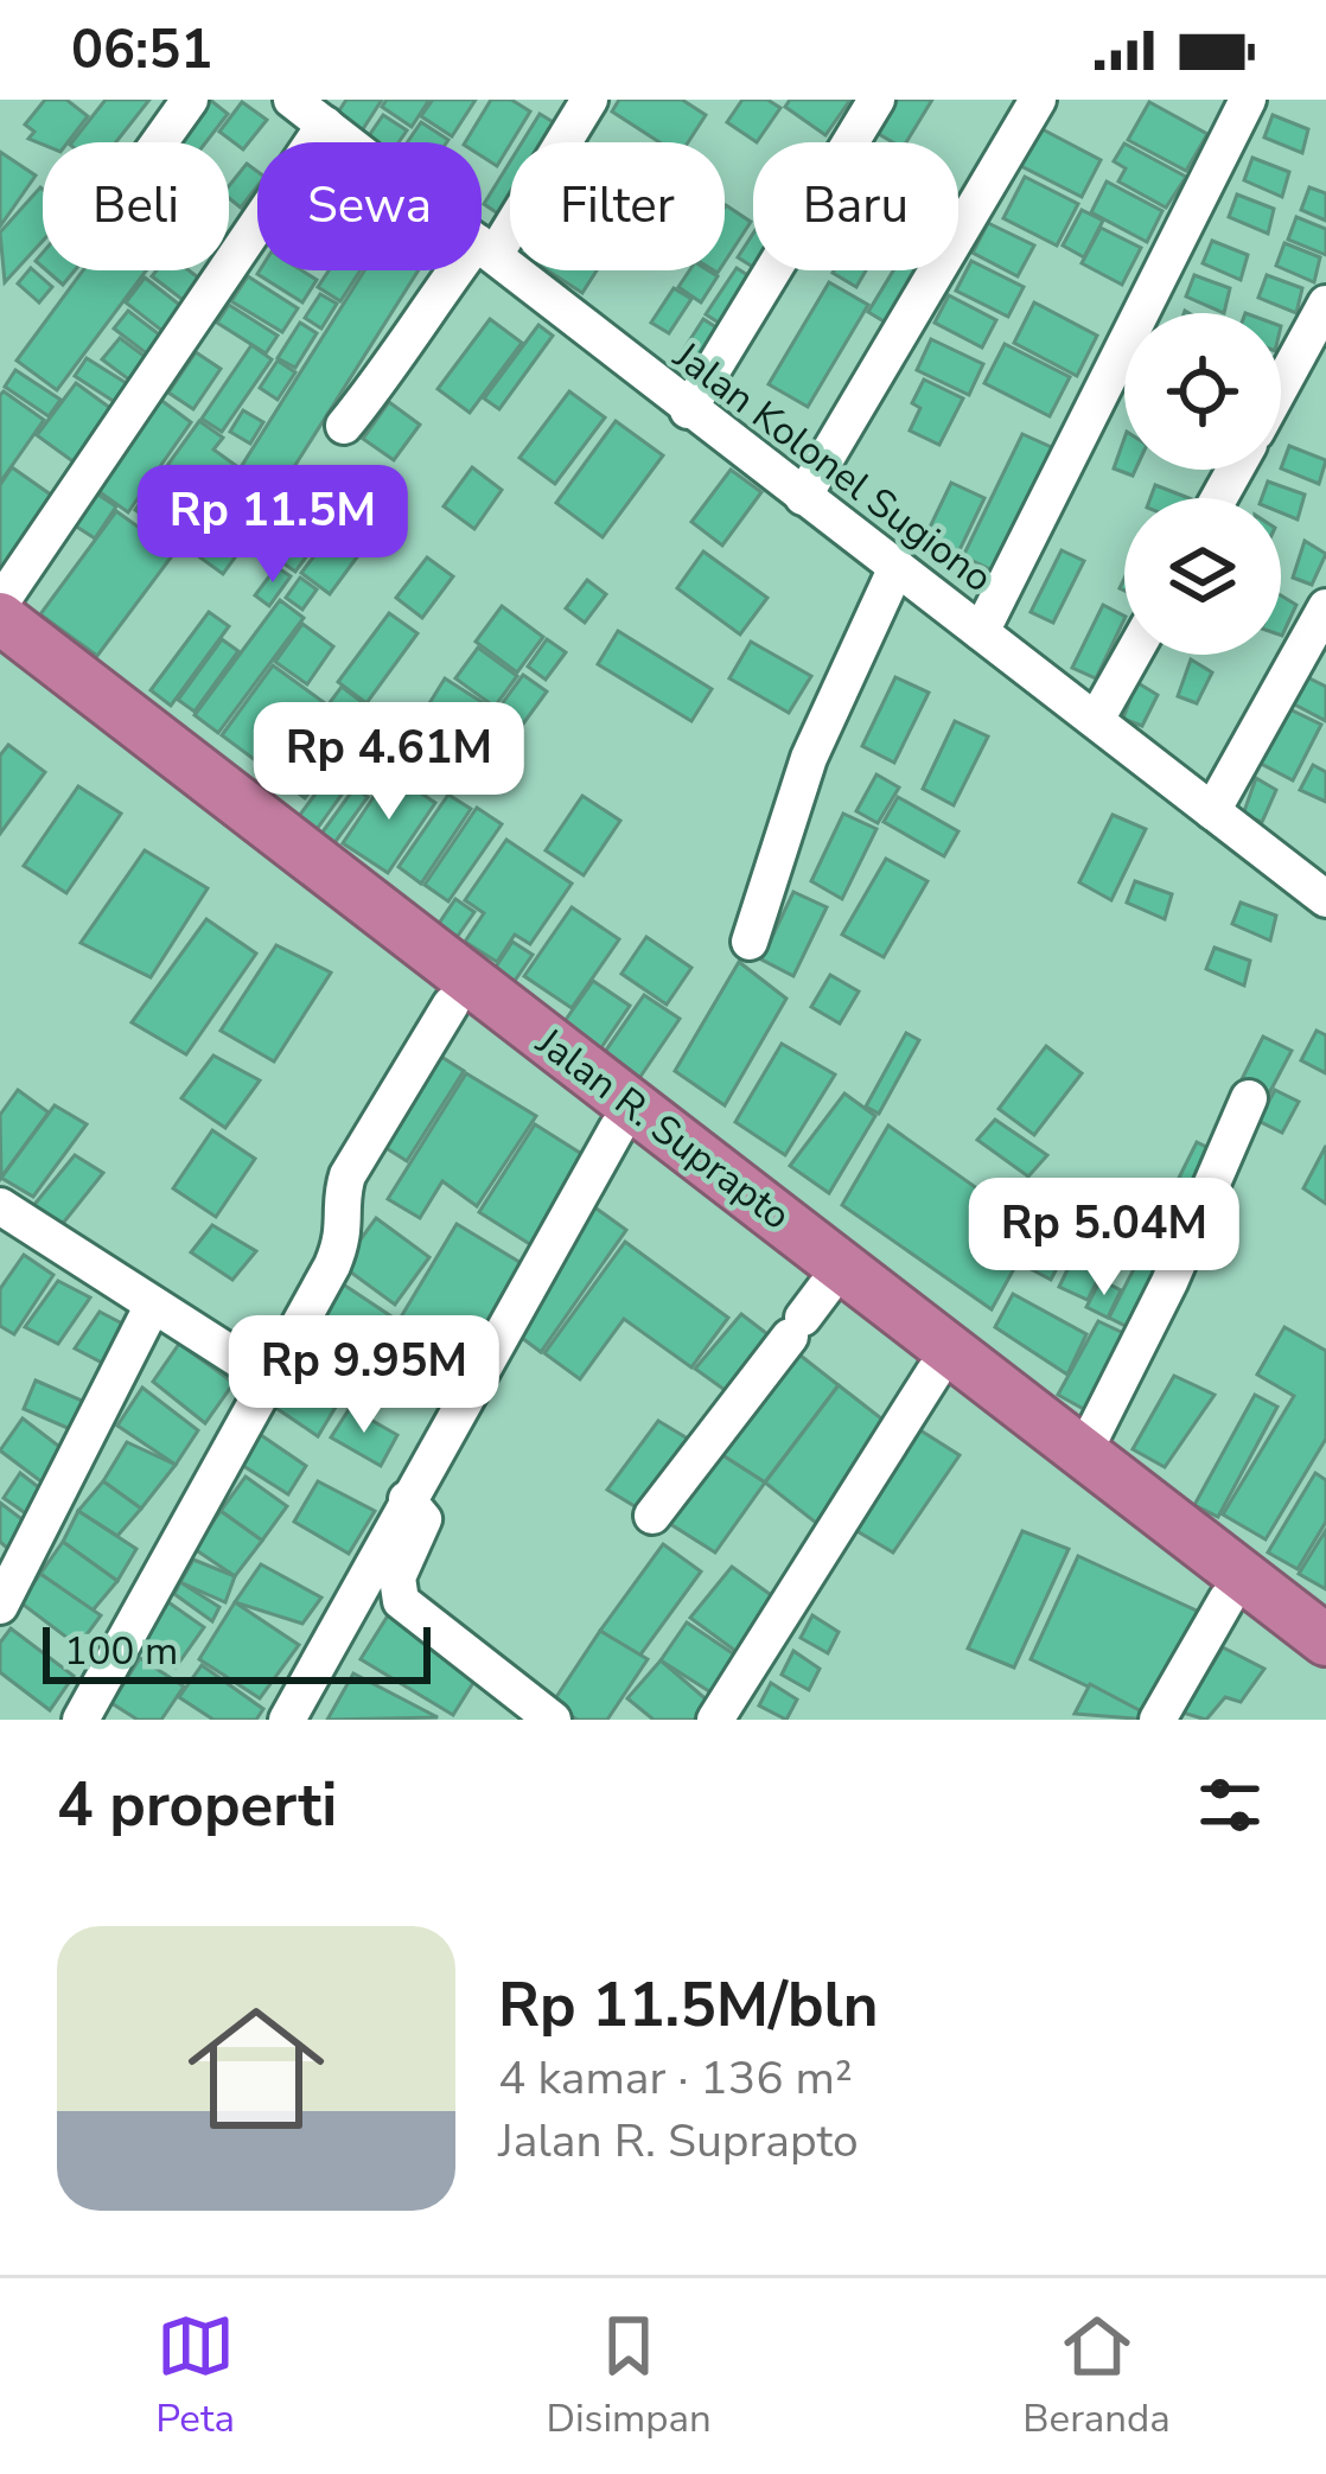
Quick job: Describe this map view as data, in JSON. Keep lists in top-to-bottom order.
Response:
{
  "streets": {
    "highway": ["Jalan R. Suprapto"],
    "street": ["Jalan Kolonel Sugiono"]
  },
  "scale_bar": "100 m",
  "page": {
    "status": "06:51",
    "chip": [
      "Beli",
      "Sewa",
      "Filter",
      "Baru"
    ],
    "price": [
      "Rp 11.5M",
      "Rp 4.61M",
      "Rp 5.04M",
      "Rp 9.95M"
    ],
    "scale": "100 m",
    "heading": "4 properti",
    "list": [
      {
        "name": "Rp 11.5M/bln",
        "note": "4 kamar · 136 m² · Jalan R. Suprapto"
      }
    ],
    "tabs": ["Peta", "Disimpan", "Beranda"]
  }
}
